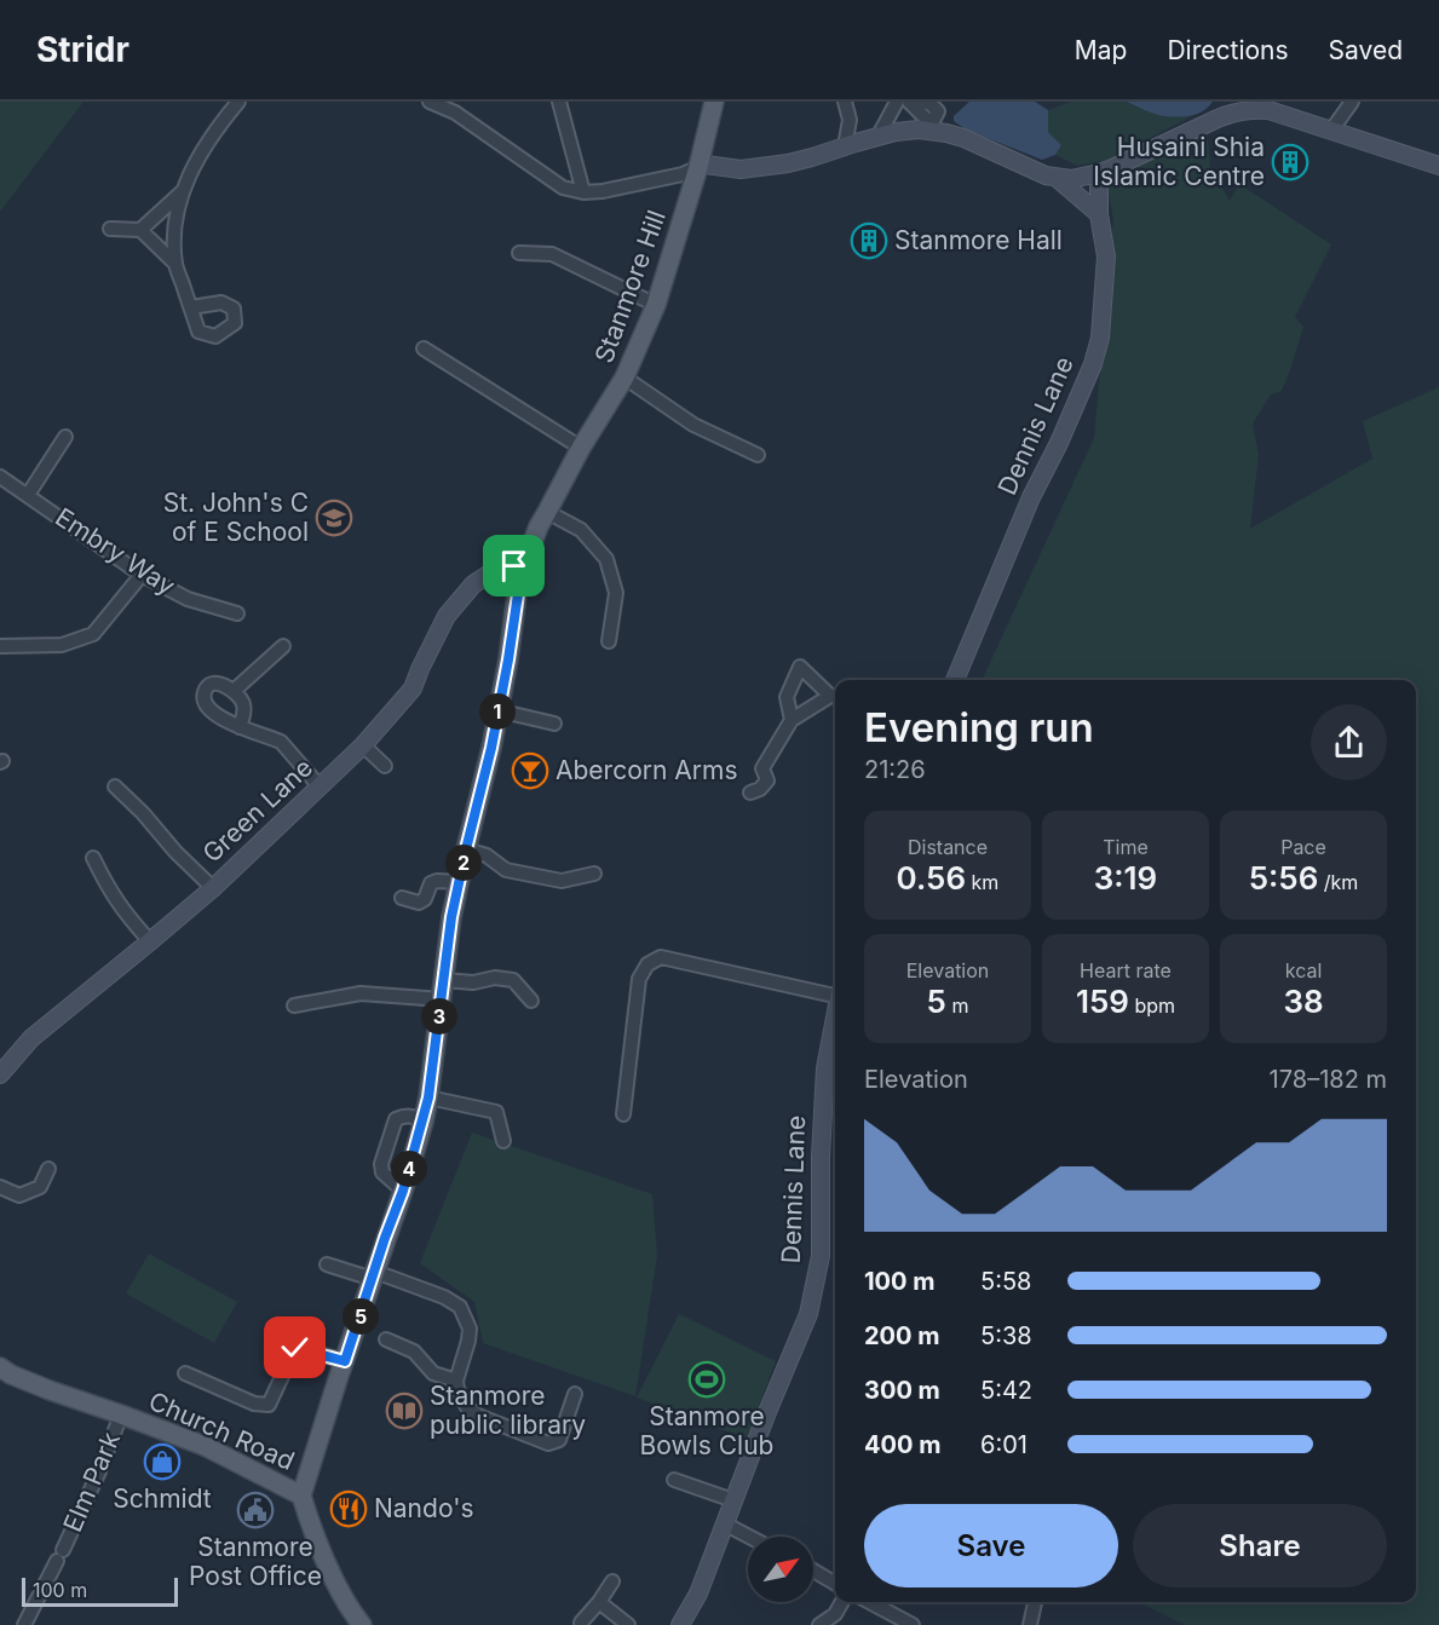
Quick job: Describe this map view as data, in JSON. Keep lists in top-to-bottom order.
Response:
{
  "streets": {
    "main road": ["Stanmore Hill", "Church Road"],
    "street": [
      "Dennis Lane",
      "Embry Way",
      "Green Lane",
      "Elm Park"
    ]
  },
  "crossings": [
    ["Stanmore Hill", "Green Lane"],
    ["Stanmore Hill", "Church Road"],
    ["Church Road", "Elm Park"]
  ],
  "places": {
    "building": ["Husaini Shia Islamic Centre", "Stanmore Hall"],
    "school or university": ["St. John's C of E School"],
    "bar": ["Abercorn Arms"],
    "sports": ["Stanmore Bowls Club"],
    "library": ["Stanmore public library"],
    "shop": ["Schmidt"],
    "restaurant": ["Nando's"],
    "public building": ["Stanmore Post Office"]
  },
  "scale_bar": "100 m",
  "north": "top right",
  "page": {
    "header": "Stridr",
    "nav": ["Map", "Directions", "Saved"],
    "heading": ["Evening run", "21:26"],
    "pins": [
      "1",
      "2",
      "3",
      "4",
      "5"
    ],
    "stats": [
      ["Distance", "0.56 km"],
      ["Time", "3:19"],
      ["Pace", "5:56 /km"],
      ["Elevation", "5 m"],
      ["Heart rate", "159 bpm"],
      ["kcal", "38"]
    ],
    "chart": ["Elevation", "178–182 m"],
    "list": [
      {
        "name": "100 m",
        "note": "5:58"
      },
      {
        "name": "200 m",
        "note": "5:38"
      },
      {
        "name": "300 m",
        "note": "5:42"
      },
      {
        "name": "400 m",
        "note": "6:01"
      }
    ],
    "buttons": ["Save", "Share"],
    "scale": "100 m"
  }
}
